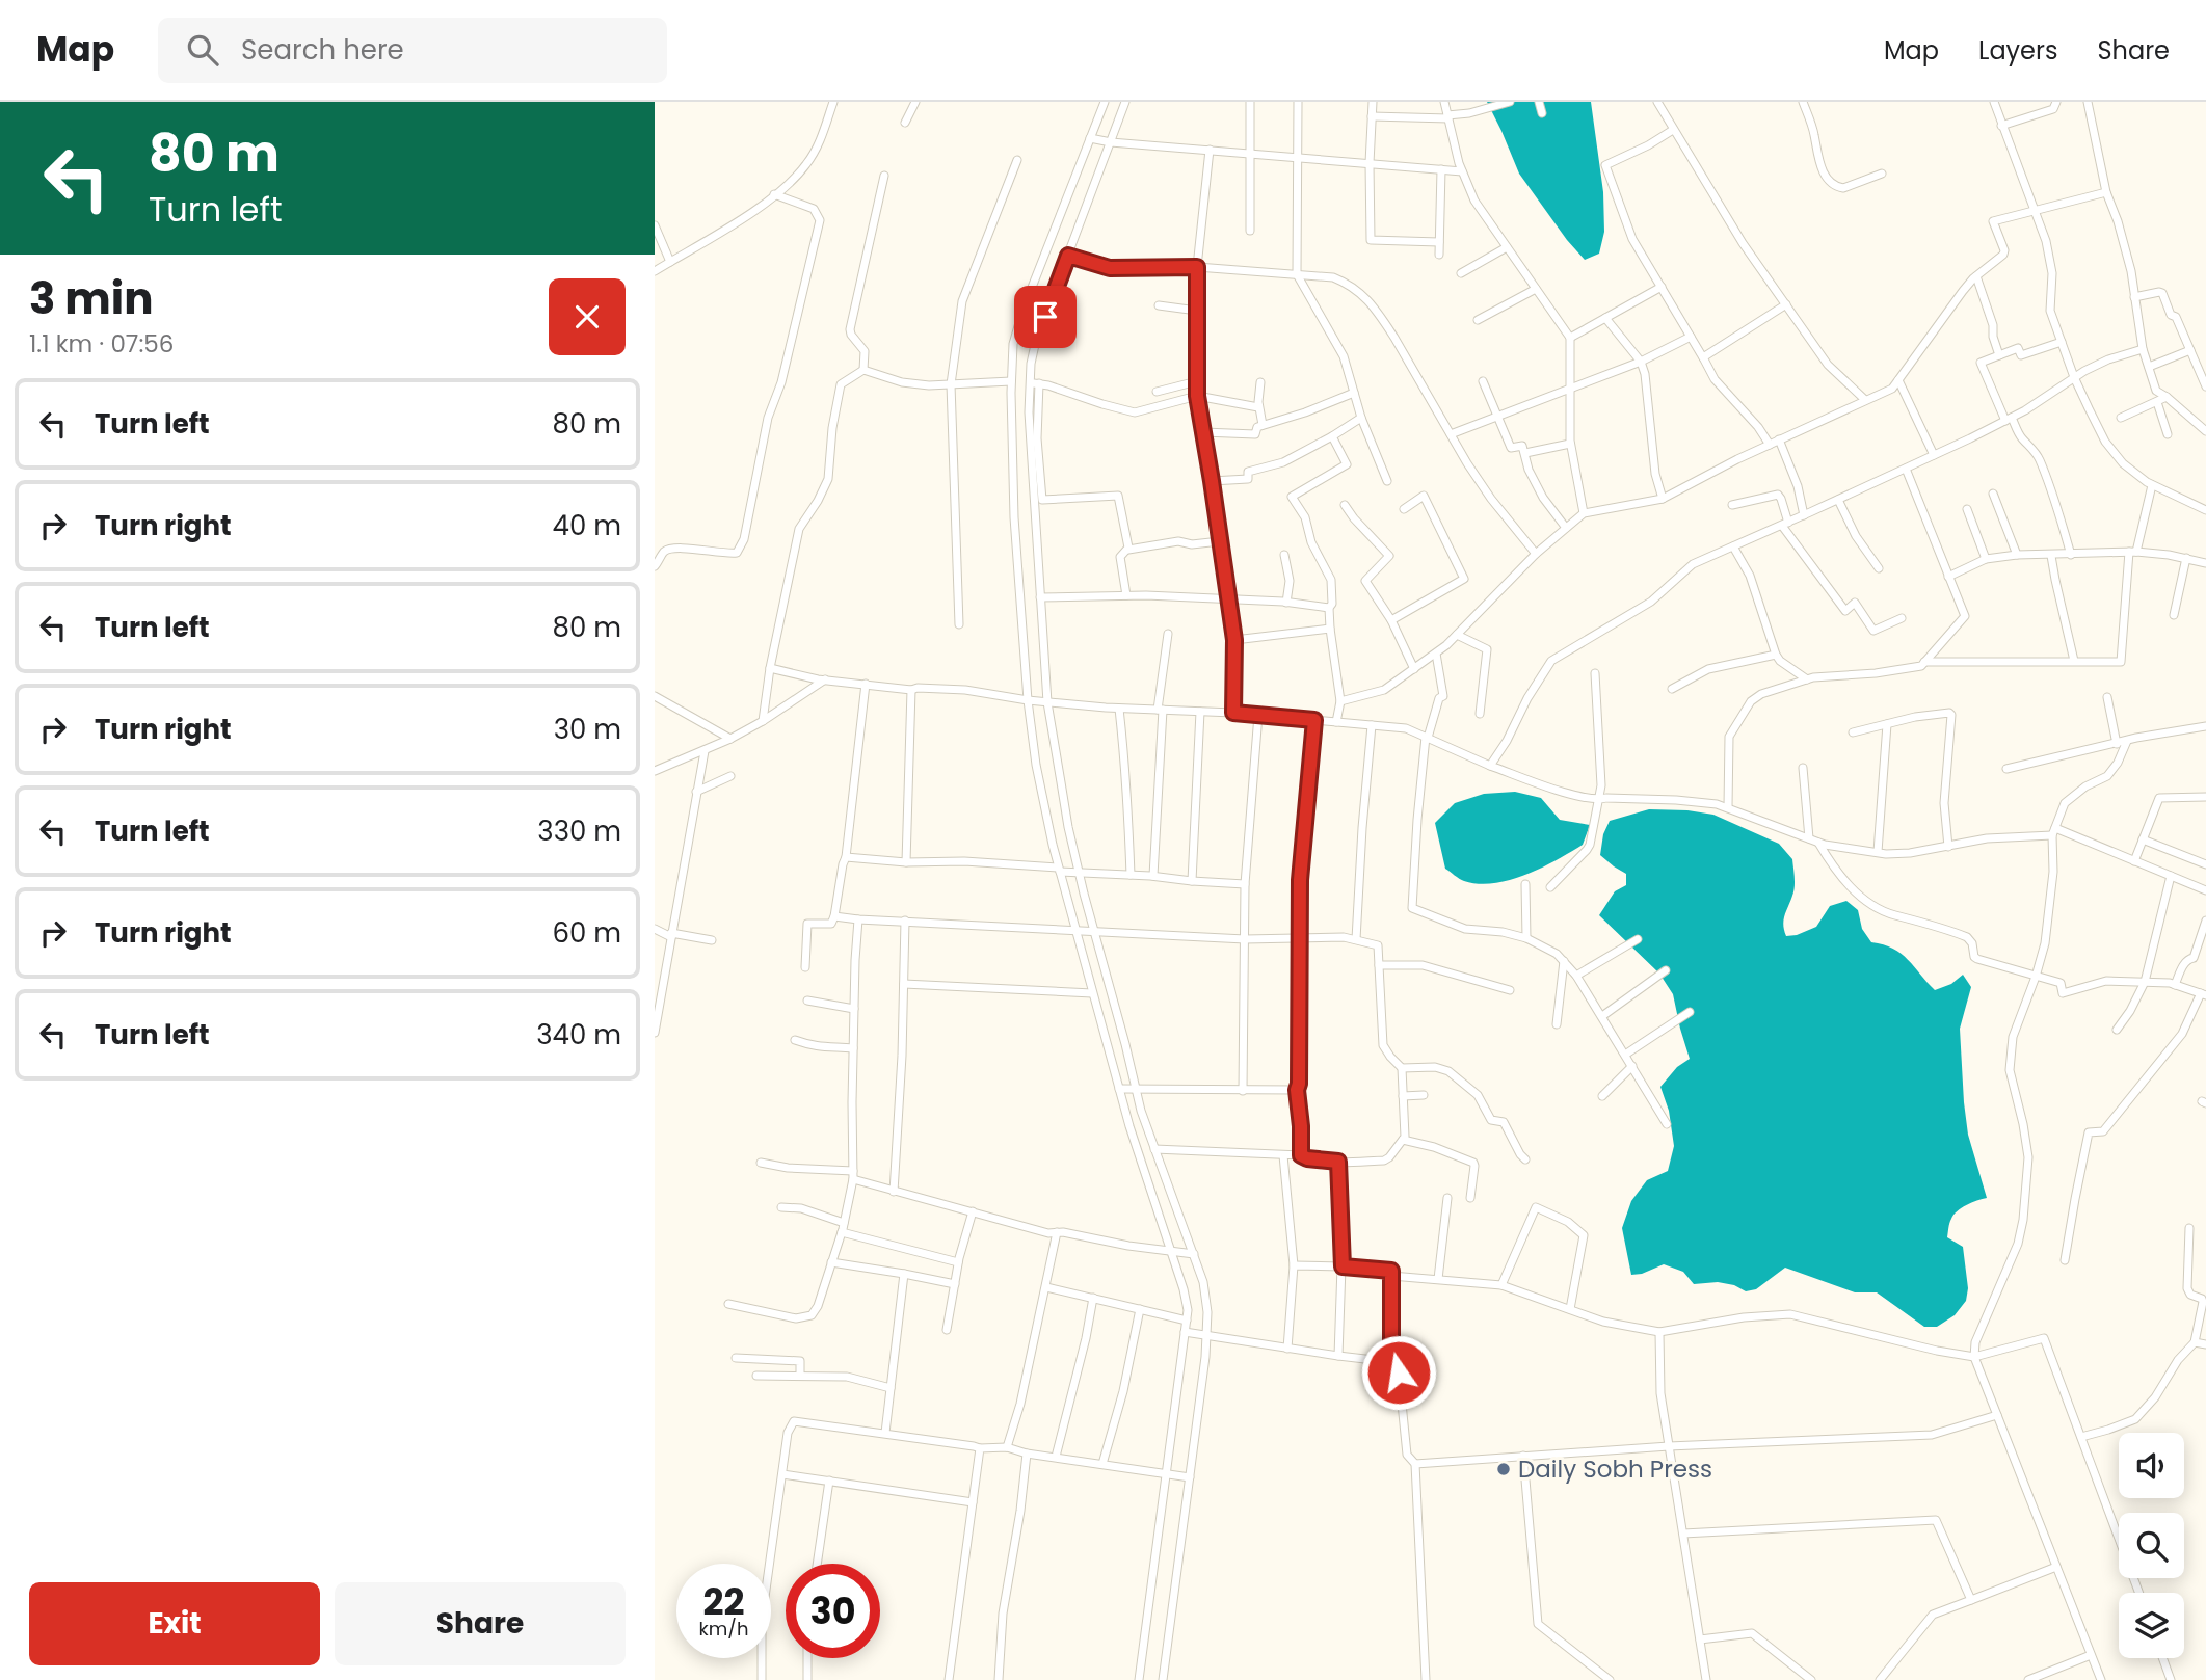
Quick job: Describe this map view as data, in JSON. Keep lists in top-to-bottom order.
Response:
{
  "places": ["Daily Sobh Press"],
  "page": {
    "header": "Map",
    "search": "Search here",
    "nav": ["Map", "Layers", "Share"],
    "turn": ["80 m", "Turn left"],
    "heading": ["3 min", "1.1 km · 07:56"],
    "list": [
      {
        "name": "Turn left",
        "value": "80 m"
      },
      {
        "name": "Turn right",
        "value": "40 m"
      },
      {
        "name": "Turn left",
        "value": "80 m"
      },
      {
        "name": "Turn right",
        "value": "30 m"
      },
      {
        "name": "Turn left",
        "value": "330 m"
      },
      {
        "name": "Turn right",
        "value": "60 m"
      },
      {
        "name": "Turn left",
        "value": "340 m"
      }
    ],
    "speed": "22 km/h",
    "limit": "30",
    "buttons": ["Exit", "Share"]
  }
}
